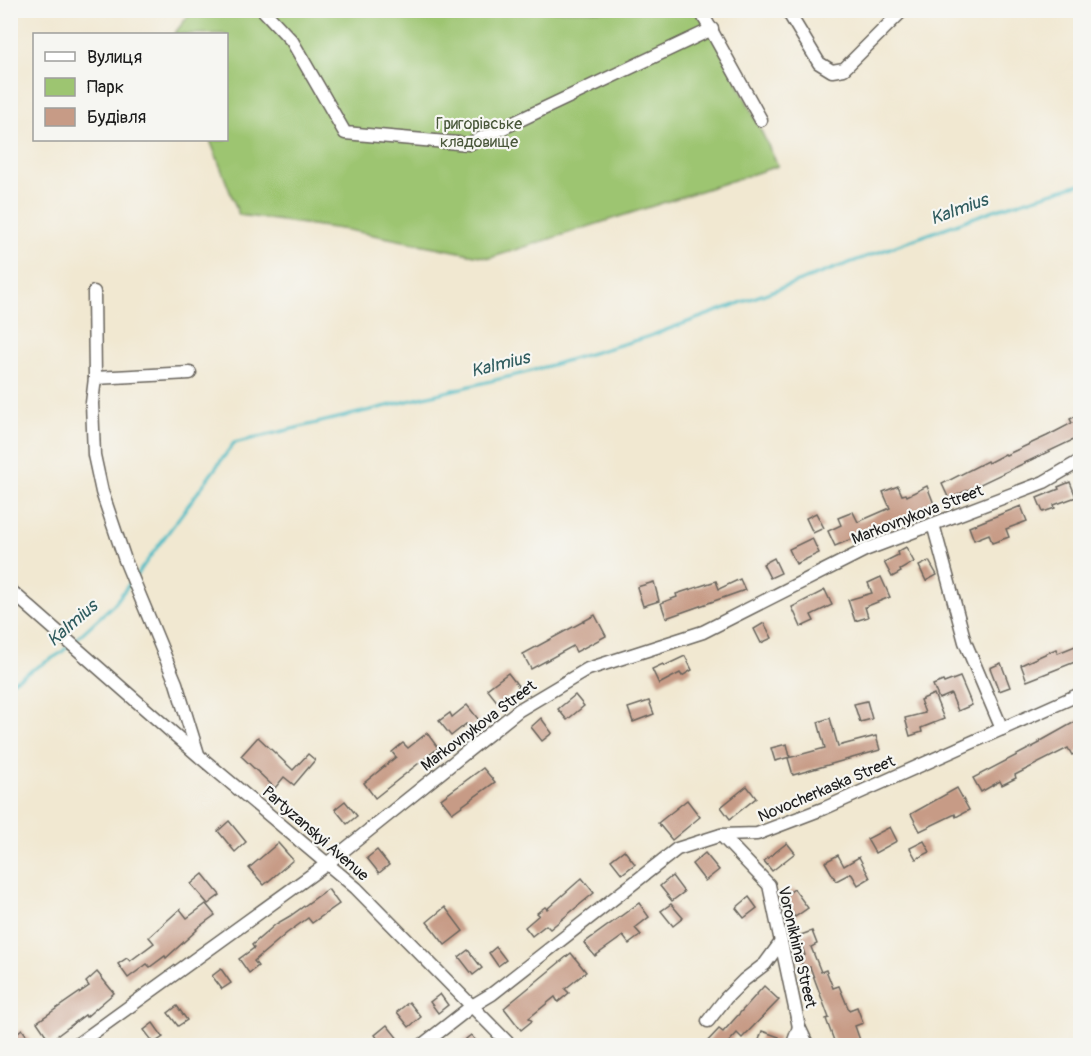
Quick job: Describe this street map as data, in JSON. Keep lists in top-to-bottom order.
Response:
{
  "streets": {
    "street": [
      "Markovnykova Street",
      "Novocherkaska Street",
      "Partyzanskyi Avenue",
      "Voronikhina Street"
    ]
  },
  "crossings": [
    ["Markovnykova Street", "Partyzanskyi Avenue"],
    ["Novocherkaska Street", "Partyzanskyi Avenue"],
    ["Novocherkaska Street", "Voronikhina Street"]
  ],
  "water": ["Kalmius"],
  "parks": ["Григорівське кладовище"],
  "legend": ["Вулиця", "Парк", "Будівля"]
}
